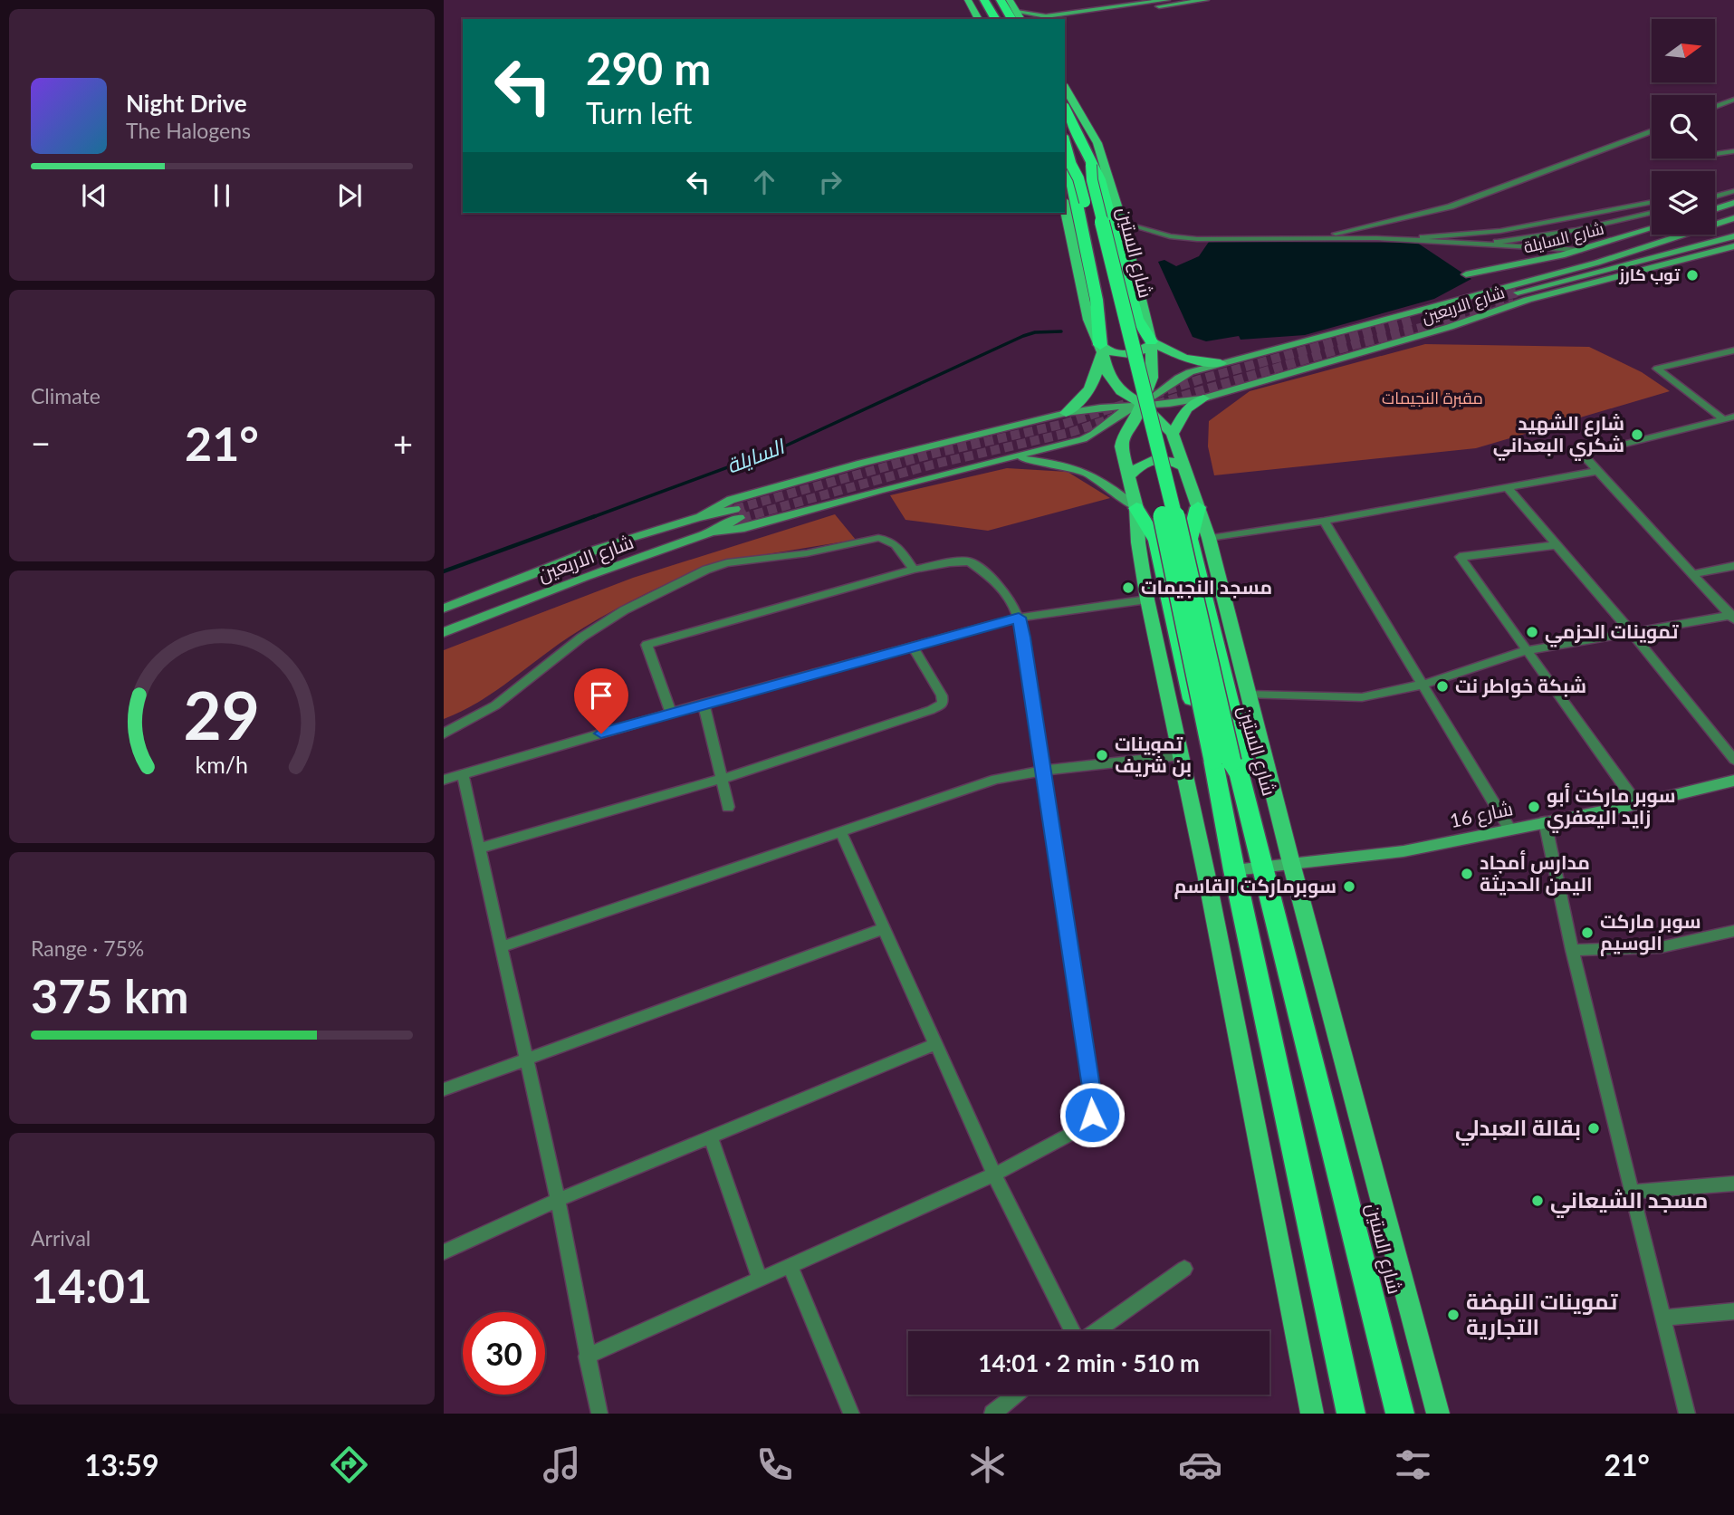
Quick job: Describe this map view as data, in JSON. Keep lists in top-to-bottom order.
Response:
{
  "streets": {
    "highway": ["شارع الستين"],
    "main road": ["شارع السايلة", "شارع الاربعين", "شارع 16"]
  },
  "crossings": [
    ["شارع الستين", "شارع الاربعين"],
    ["شارع الستين", "شارع 16"]
  ],
  "water": ["السايلة"],
  "parks": ["مقبرة النجيمات"],
  "places": [
    "توب كارز",
    "شارع الشهيد شكري البعداني",
    "مسجد النجيمات",
    "تموينات الحزمي",
    "شبكة خواطر نت",
    "تموينات بن شريف",
    "سوبر ماركت أبو زايد اليعفري",
    "مدارس أمجاد اليمن الحديثة",
    "سوبرمارکت القاسم",
    "سوبر ماركت الوسيم",
    "بقالة العبدلي",
    "مسجد الشيعاني",
    "تموينات النهضة التجارية"
  ],
  "north": "right",
  "page": {
    "turn": ["290 m", "Turn left"],
    "song": ["Night Drive", "The Halogens"],
    "tile": [
      "Climate",
      ["Range · 75%", "375 km"],
      ["Arrival", "14:01"]
    ],
    "heat": ["−", "21°", "+"],
    "limit": "30",
    "trip": "14:01 · 2 min · 510 m",
    "tabs": ["13:59", "21°"],
    "gauge": ["29", "km/h"]
  }
}
